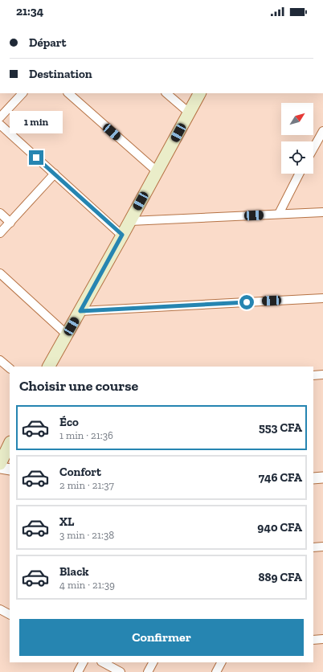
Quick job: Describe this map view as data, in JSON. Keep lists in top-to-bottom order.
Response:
{
  "north": "top right",
  "page": {
    "status": "21:34",
    "banner": ["Départ", "Destination"],
    "bubble": "1 min",
    "heading": "Choisir une course",
    "list": [
      {
        "name": "Éco",
        "note": "1 min · 21:36",
        "value": "553 CFA"
      },
      {
        "name": "Confort",
        "note": "2 min · 21:37",
        "value": "746 CFA"
      },
      {
        "name": "XL",
        "note": "3 min · 21:38",
        "value": "940 CFA"
      },
      {
        "name": "Black",
        "note": "4 min · 21:39",
        "value": "889 CFA"
      }
    ],
    "buttons": "Confirmer"
  }
}
